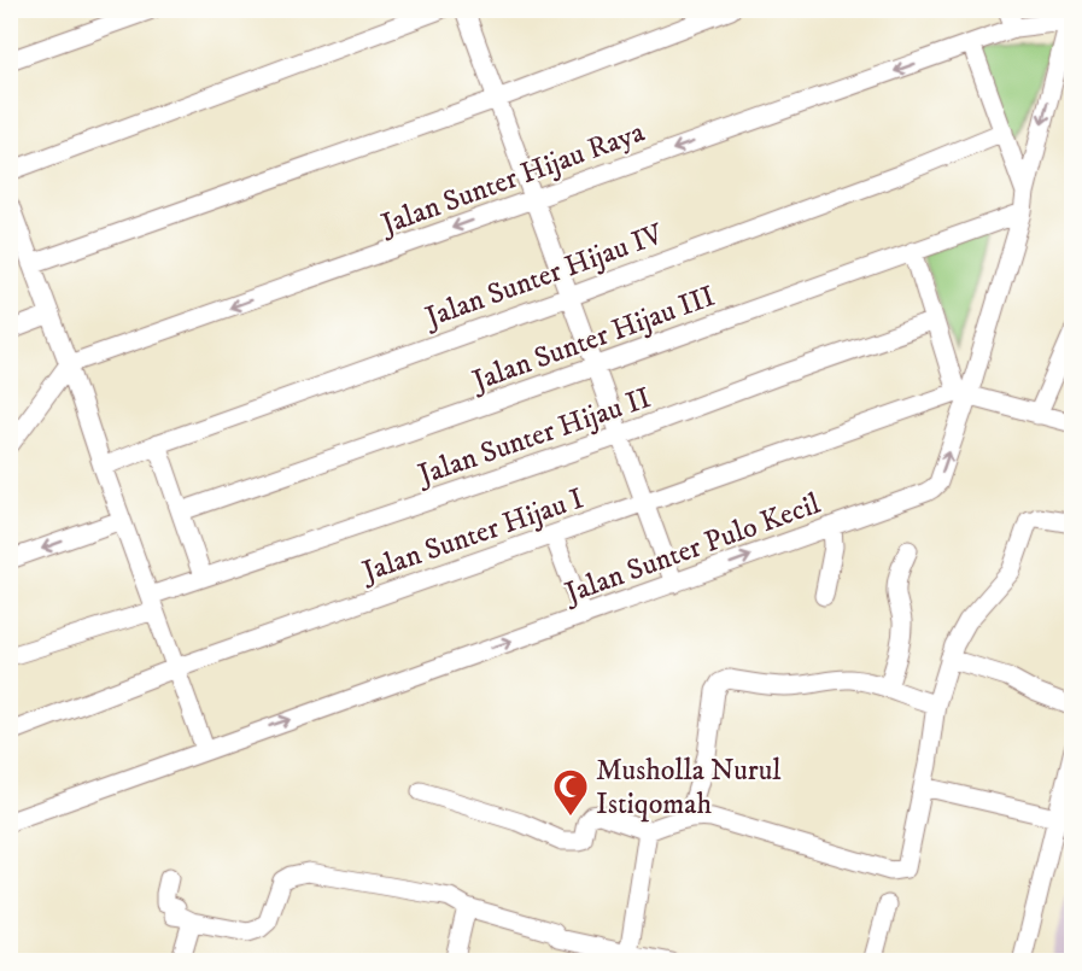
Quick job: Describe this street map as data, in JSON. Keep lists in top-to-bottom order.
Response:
{
  "streets": {
    "street": [
      "Jalan Sunter Hijau Raya",
      "Jalan Sunter Hijau IV",
      "Jalan Sunter Hijau III",
      "Jalan Sunter Hijau II",
      "Jalan Sunter Hijau I",
      "Jalan Sunter Pulo Kecil"
    ]
  },
  "crossings": [
    ["Jalan Sunter Hijau Raya", "Jalan Sunter Pulo Kecil"],
    ["Jalan Sunter Hijau III", "Jalan Sunter Pulo Kecil"],
    ["Jalan Sunter Hijau I", "Jalan Sunter Pulo Kecil"]
  ],
  "places": {
    "mosque": ["Musholla Nurul Istiqomah"]
  }
}
